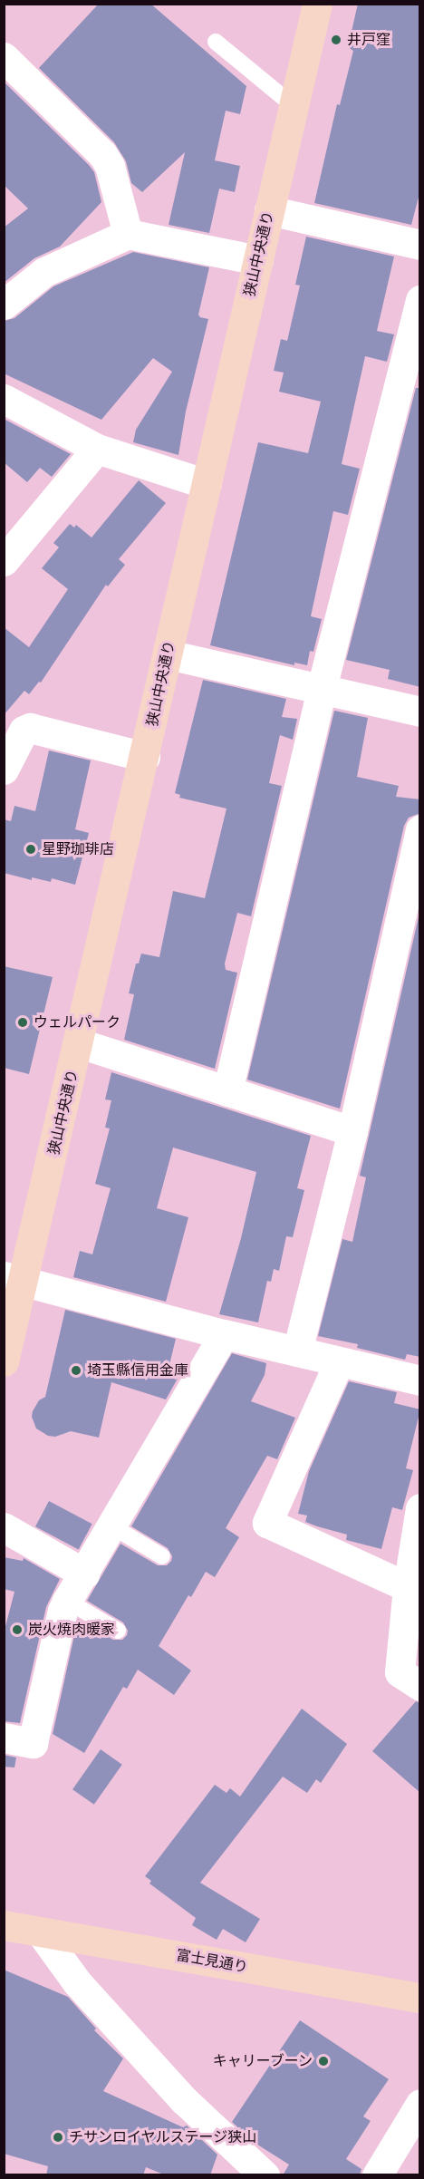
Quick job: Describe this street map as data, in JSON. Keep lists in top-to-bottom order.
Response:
{
  "streets": {
    "street": ["狭山中央通り", "富士見通り"]
  },
  "places": [
    "井戸窪",
    "星野珈琲店",
    "ウェルパーク",
    "埼玉縣信用金庫",
    "炭火焼肉暖家",
    "キャリーブーン",
    "チサンロイヤルステージ狭山"
  ]
}
